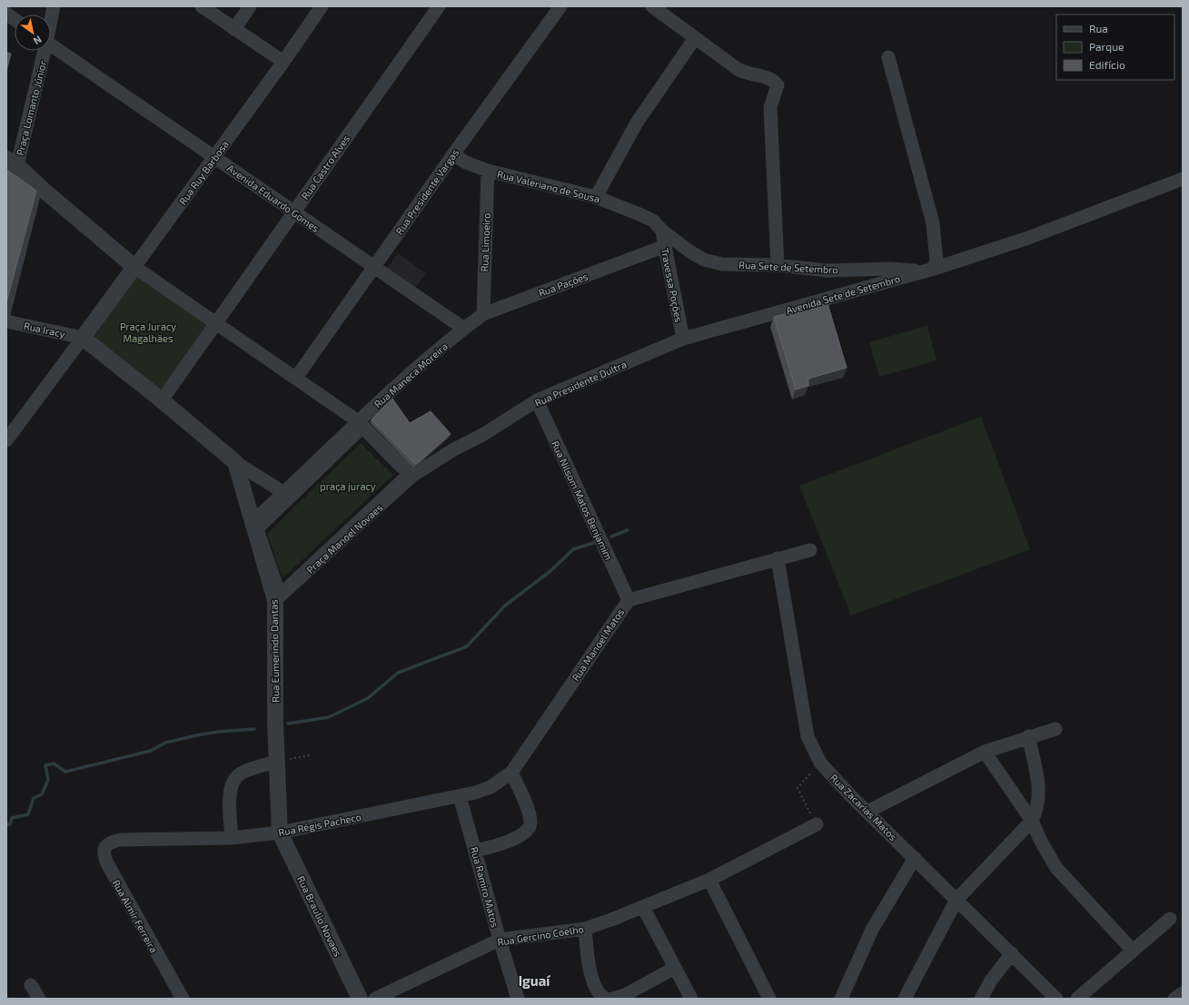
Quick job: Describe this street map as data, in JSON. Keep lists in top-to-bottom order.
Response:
{
  "streets": {
    "street": [
      "Praça Lomanto Júnior",
      "Rua Castro Alves",
      "Rua Ruy Barbosa",
      "Rua Valeriano de Sousa",
      "Rua Presidente Vargas",
      "Avenida Eduardo Gomes",
      "Rua Limoeiro",
      "Rua Sete de Setembro",
      "Rua Pações",
      "Travessa Poções",
      "Avenida Sete de Setembro",
      "Rua Iracy",
      "Rua Maneca Moreira",
      "Rua Presidente Dultra",
      "Rua Nilsom Matos Benjamim",
      "Praça Manoel Novaes",
      "Rua Manoel Matos",
      "Rua Eumerindo Dantas",
      "Rua Zacarias Matos",
      "Rua Régis Pacheco",
      "Rua Ramiro Matos",
      "Rua Almir Ferreira",
      "Rua Braulio Novaes",
      "Rua Gercino Coelho"
    ]
  },
  "crossings": [
    ["Rua Castro Alves", "Avenida Eduardo Gomes"],
    ["Rua Ruy Barbosa", "Avenida Eduardo Gomes"],
    ["Rua Ruy Barbosa", "Rua Iracy"],
    ["Rua Valeriano de Sousa", "Rua Presidente Vargas"],
    ["Rua Valeriano de Sousa", "Rua Limoeiro"],
    ["Rua Valeriano de Sousa", "Rua Sete de Setembro"],
    ["Rua Valeriano de Sousa", "Travessa Poções"],
    ["Rua Presidente Vargas", "Avenida Eduardo Gomes"],
    ["Avenida Eduardo Gomes", "Rua Pações"],
    ["Avenida Eduardo Gomes", "Rua Maneca Moreira"],
    ["Rua Limoeiro", "Rua Pações"],
    ["Rua Sete de Setembro", "Travessa Poções"],
    ["Rua Sete de Setembro", "Avenida Sete de Setembro"],
    ["Rua Pações", "Travessa Poções"],
    ["Rua Pações", "Rua Maneca Moreira"],
    ["Travessa Poções", "Rua Presidente Dultra"],
    ["Avenida Sete de Setembro", "Rua Presidente Dultra"],
    ["Rua Presidente Dultra", "Rua Nilsom Matos Benjamim"],
    ["Rua Presidente Dultra", "Praça Manoel Novaes"],
    ["Rua Nilsom Matos Benjamim", "Rua Manoel Matos"],
    ["Praça Manoel Novaes", "Rua Eumerindo Dantas"],
    ["Rua Manoel Matos", "Rua Zacarias Matos"],
    ["Rua Manoel Matos", "Rua Régis Pacheco"],
    ["Rua Eumerindo Dantas", "Rua Régis Pacheco"],
    ["Rua Eumerindo Dantas", "Rua Braulio Novaes"],
    ["Rua Régis Pacheco", "Rua Ramiro Matos"],
    ["Rua Régis Pacheco", "Rua Almir Ferreira"],
    ["Rua Régis Pacheco", "Rua Braulio Novaes"],
    ["Rua Ramiro Matos", "Rua Gercino Coelho"]
  ],
  "districts": ["Iguaí"],
  "parks": ["Praça Juracy Magalhães", "praça juracy"],
  "legend": ["Rua", "Parque", "Edifício"],
  "north": "bottom right"
}
